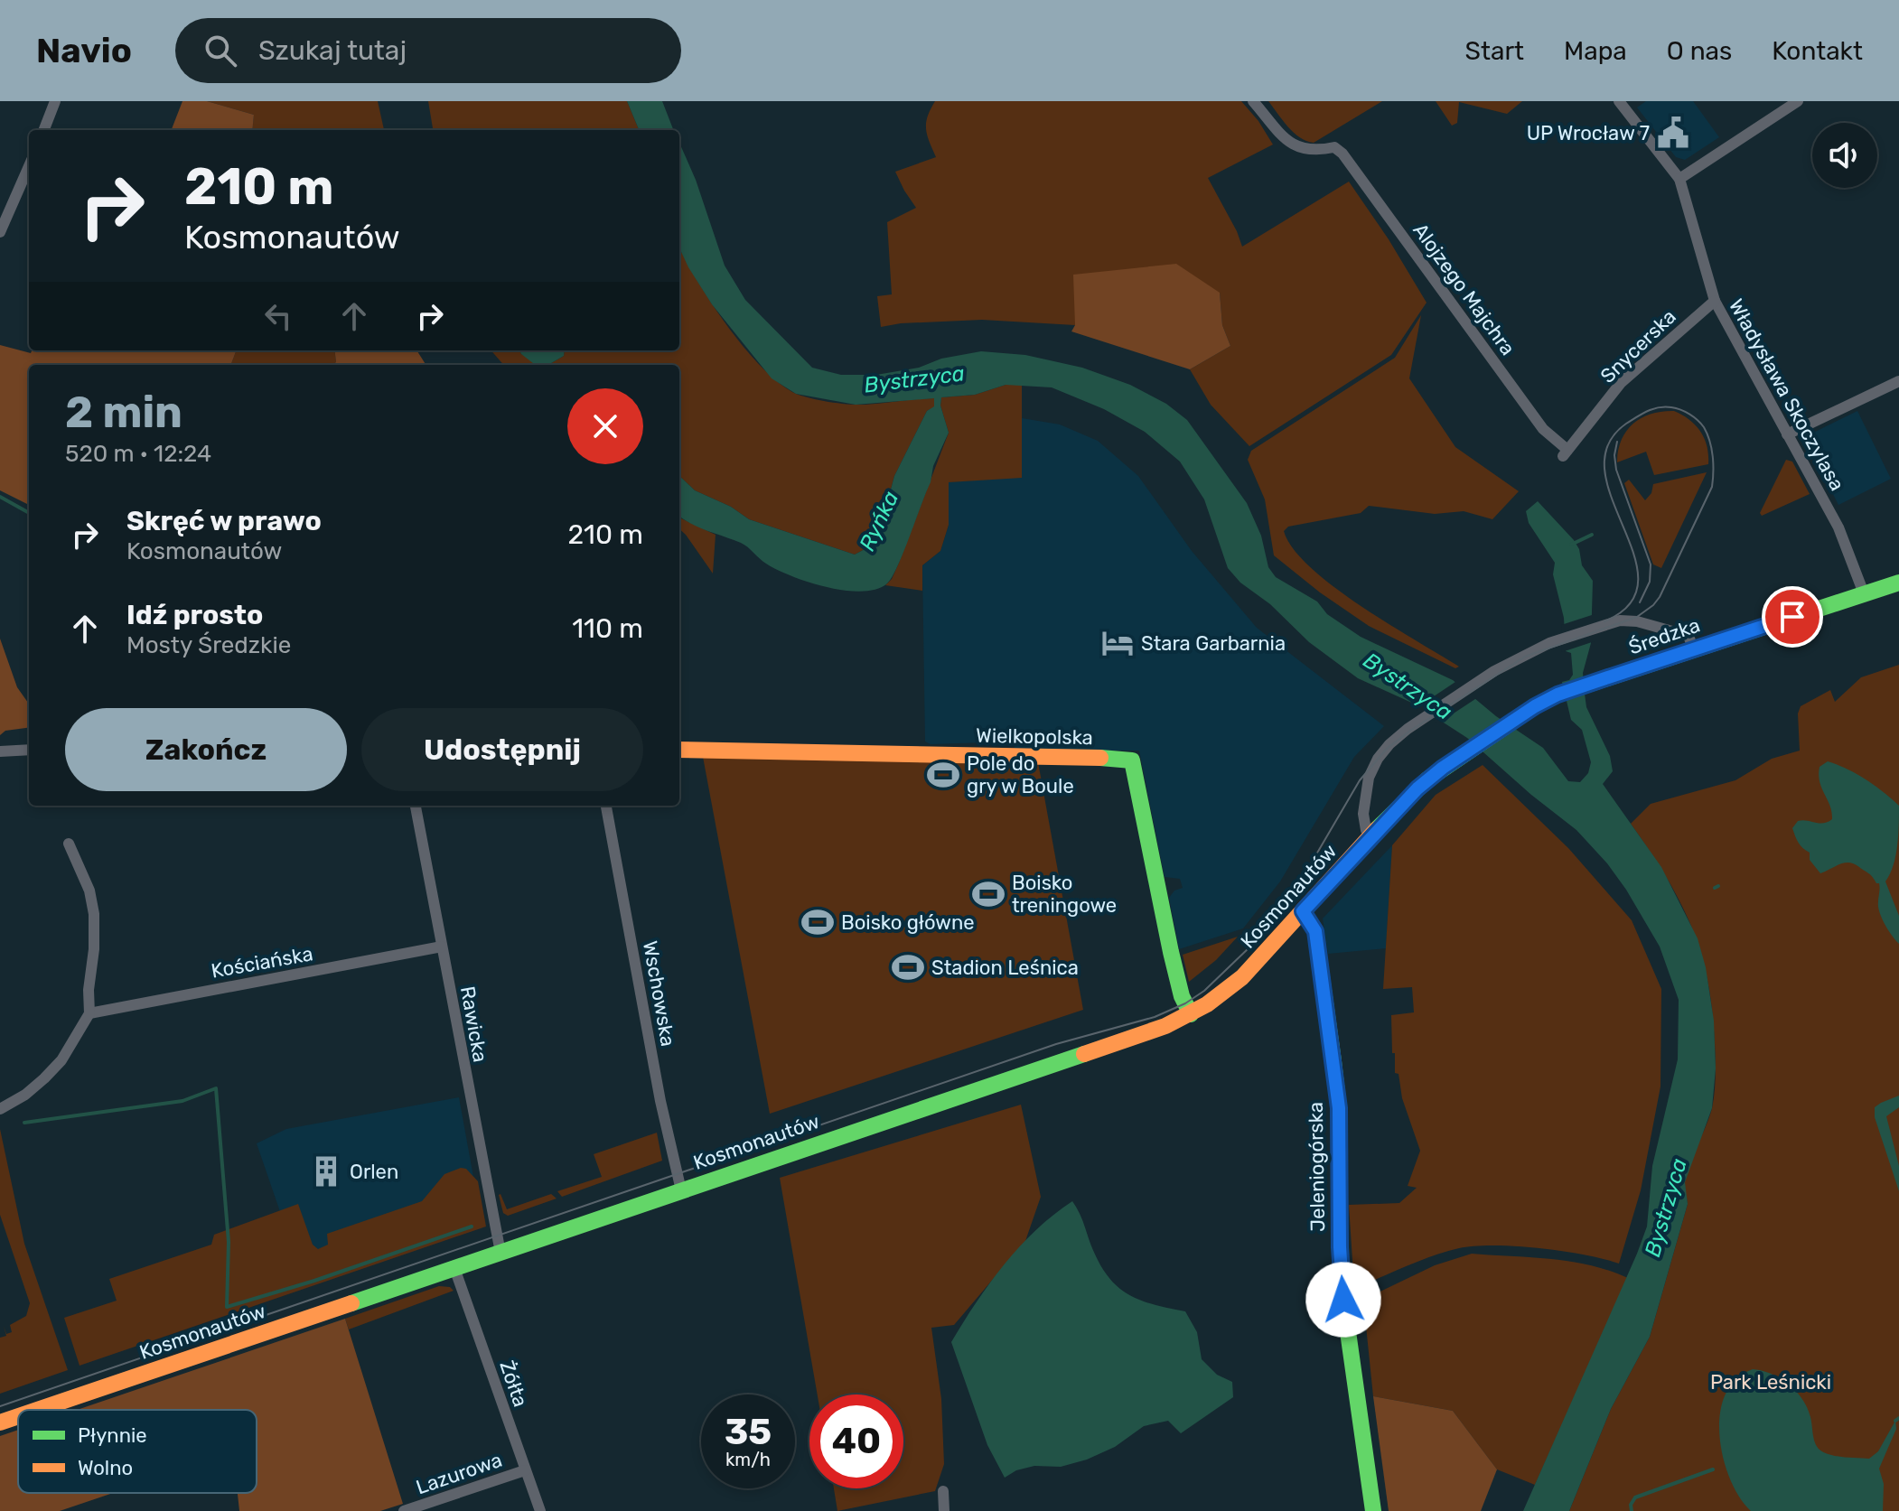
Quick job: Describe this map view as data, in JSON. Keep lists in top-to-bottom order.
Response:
{
  "streets": {
    "main road": [
      "Średzka",
      "Wielkopolska",
      "Kosmonautów",
      "Jeleniogórska"
    ],
    "street": [
      "Alojzego Majchra",
      "Snycerska",
      "Władysława Skoczylasa",
      "Kościańska",
      "Wschowska",
      "Rawicka",
      "Żółta",
      "Lazurowa"
    ]
  },
  "crossings": [
    ["Alojzego Majchra", "Snycerska"],
    ["Snycerska", "Władysława Skoczylasa"],
    ["Władysława Skoczylasa", "Średzka"],
    ["Średzka", "Kosmonautów"],
    ["Wielkopolska", "Kosmonautów"],
    ["Kosmonautów", "Wschowska"],
    ["Kosmonautów", "Rawicka"],
    ["Kosmonautów", "Jeleniogórska"],
    ["Kosmonautów", "Żółta"],
    ["Kościańska", "Rawicka"],
    ["Żółta", "Lazurowa"]
  ],
  "water": ["Bystrzyca", "Ryńka"],
  "parks": ["Park Leśnicki"],
  "places": {
    "public building": ["UP Wrocław 7"],
    "hotel": ["Stara Garbarnia"],
    "sports": [
      "Pole do gry w Boule",
      "Boisko treningowe",
      "Boisko główne",
      "Stadion Leśnica"
    ],
    "building": ["Orlen"]
  },
  "legend": ["Płynnie", "Wolno"],
  "page": {
    "header": "Navio",
    "search": "Szukaj tutaj",
    "nav": [
      "Start",
      "Mapa",
      "O nas",
      "Kontakt"
    ],
    "turn": ["210 m", "Kosmonautów"],
    "heading": ["2 min", "520 m · 12:24"],
    "list": [
      {
        "name": "Skręć w prawo",
        "note": "Kosmonautów",
        "value": "210 m"
      },
      {
        "name": "Idź prosto",
        "note": "Mosty Średzkie",
        "value": "110 m"
      }
    ],
    "buttons": ["Zakończ", "Udostępnij"],
    "speed": "35 km/h",
    "limit": "40"
  }
}
